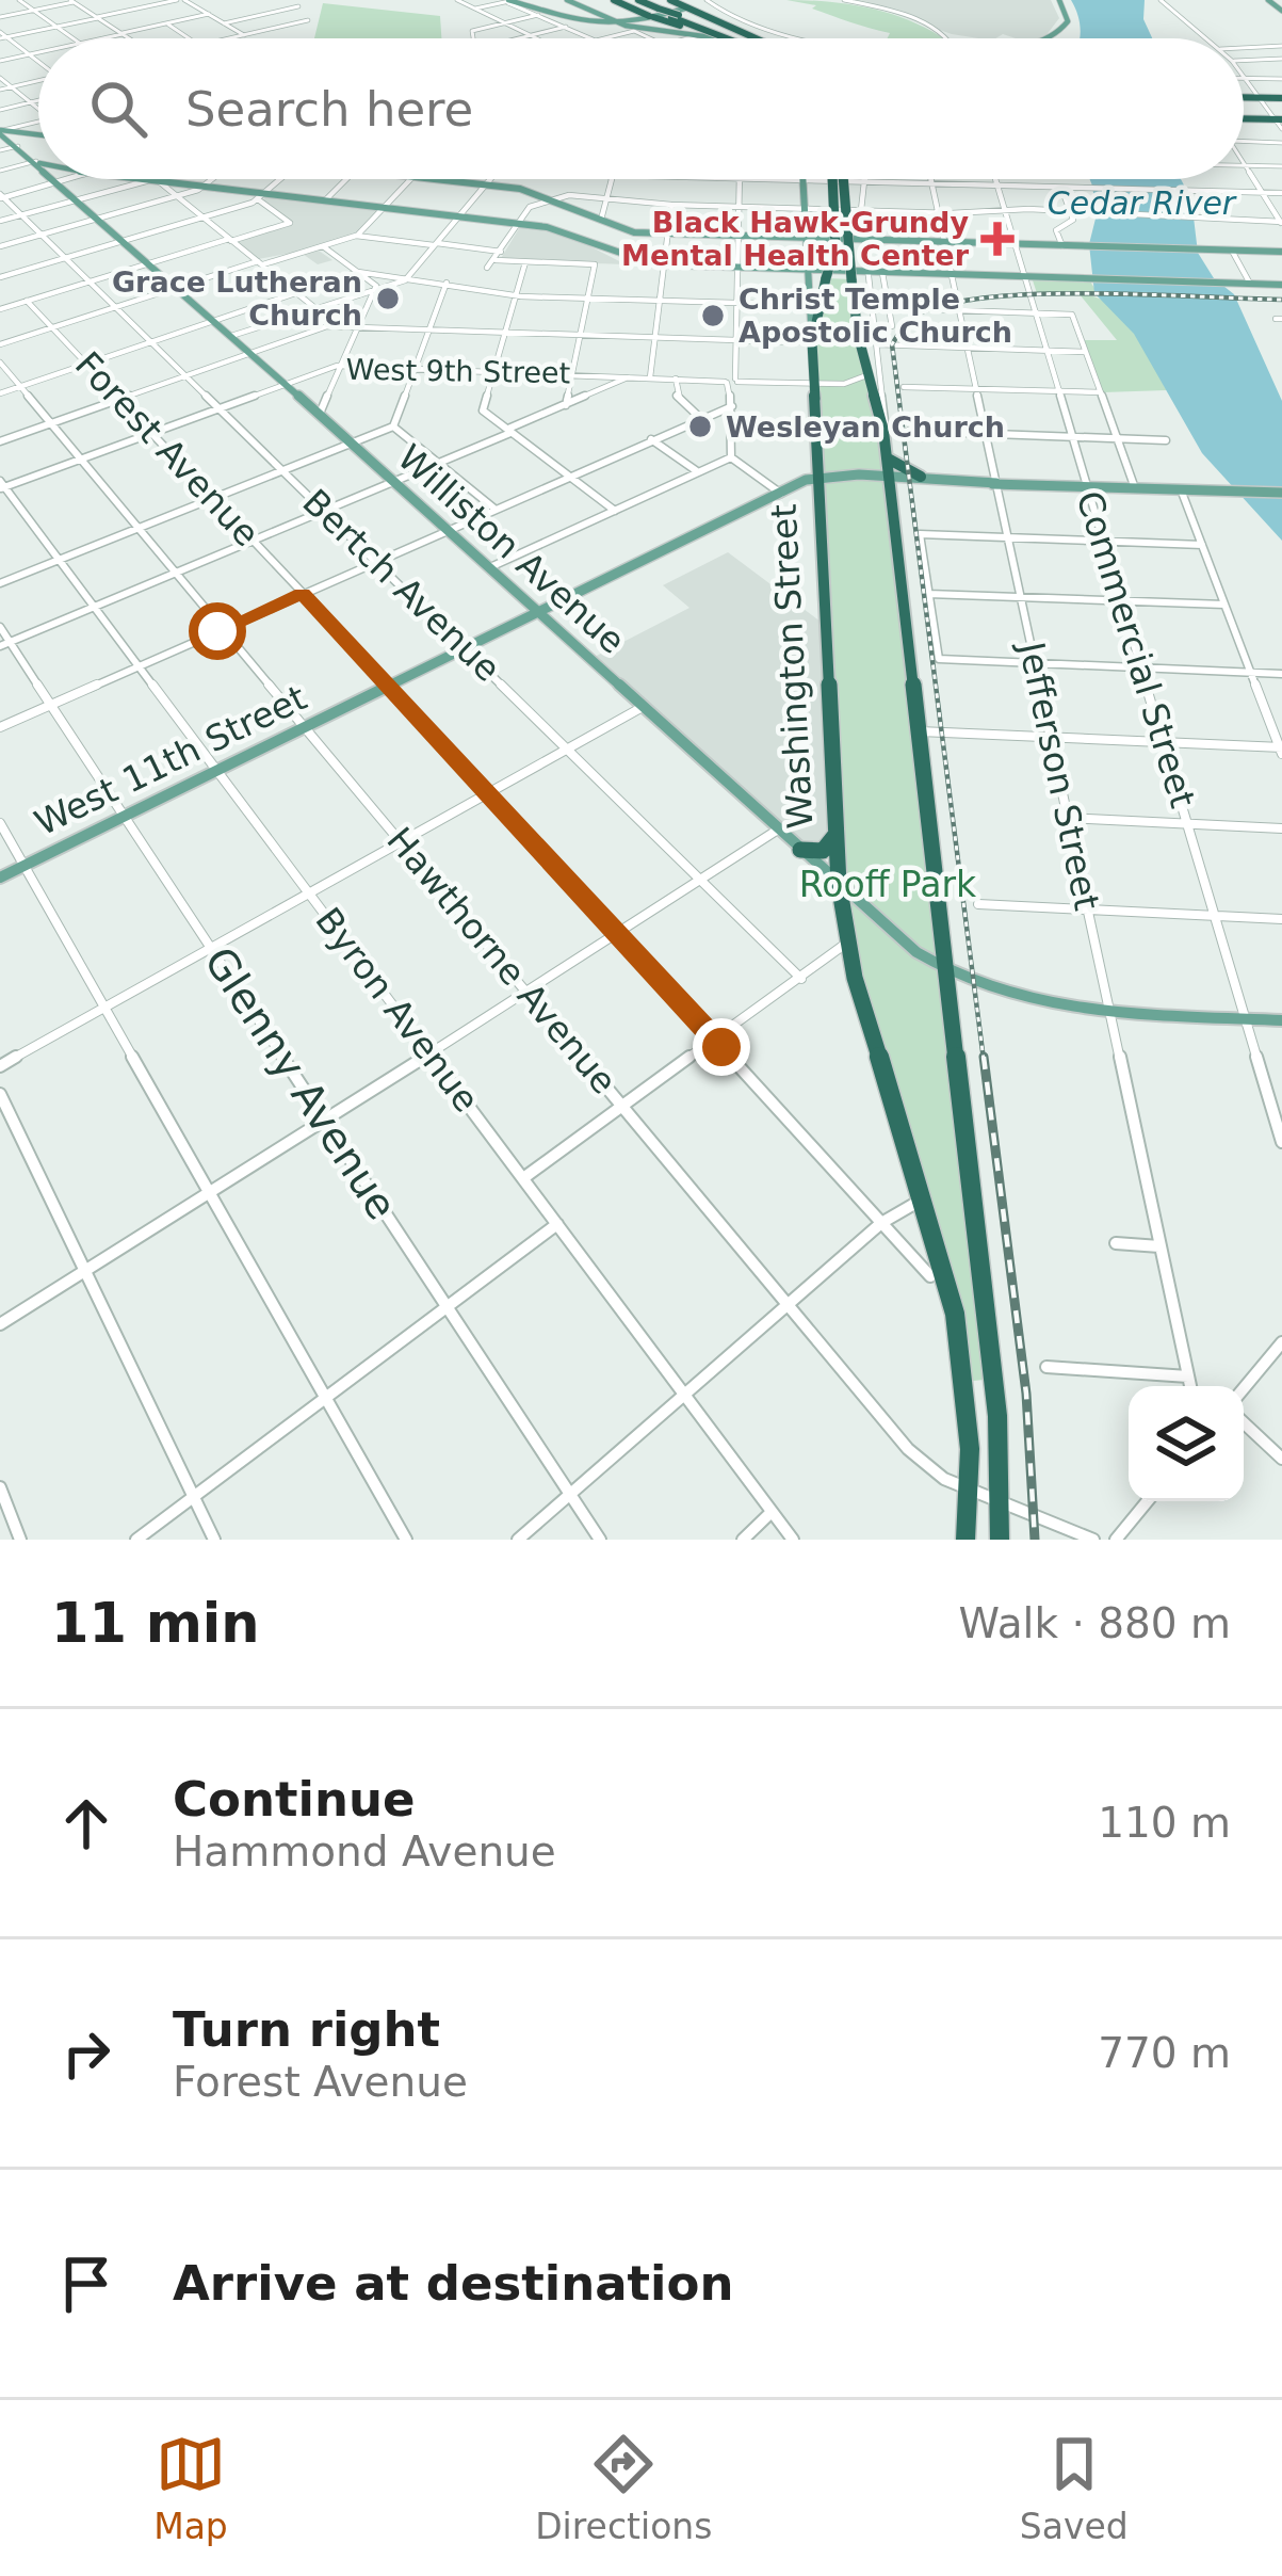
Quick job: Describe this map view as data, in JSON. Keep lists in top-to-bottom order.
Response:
{
  "streets": {
    "highway": ["Washington Street"],
    "main road": ["Williston Avenue", "West 11th Street"],
    "street": [
      "West 9th Street",
      "Forest Avenue",
      "Bertch Avenue",
      "Commercial Street",
      "Jefferson Street",
      "Hawthorne Avenue",
      "Byron Avenue",
      "Glenny Avenue"
    ]
  },
  "crossings": [
    ["West 9th Street", "Forest Avenue"],
    ["West 9th Street", "Williston Avenue"],
    ["West 9th Street", "Bertch Avenue"],
    ["West 9th Street", "Washington Street"],
    ["West 9th Street", "Hawthorne Avenue"],
    ["West 9th Street", "Byron Avenue"],
    ["Forest Avenue", "West 11th Street"],
    ["Williston Avenue", "Commercial Street"],
    ["Williston Avenue", "Washington Street"],
    ["Williston Avenue", "West 11th Street"],
    ["Williston Avenue", "Jefferson Street"],
    ["Bertch Avenue", "West 11th Street"],
    ["Commercial Street", "West 11th Street"],
    ["Washington Street", "West 11th Street"],
    ["Washington Street", "Hawthorne Avenue"],
    ["West 11th Street", "Jefferson Street"],
    ["West 11th Street", "Hawthorne Avenue"],
    ["West 11th Street", "Byron Avenue"],
    ["West 11th Street", "Glenny Avenue"]
  ],
  "water": ["Cedar River"],
  "parks": ["Rooff Park"],
  "places": {
    "health": ["Black Hawk-Grundy Mental Health Center"],
    "other": ["Grace Lutheran Church", "Christ Temple Apostolic Church", "Wesleyan Church"]
  },
  "page": {
    "search": "Search here",
    "heading": ["11 min", "Walk · 880 m"],
    "list": [
      ["Continue", "Hammond Avenue", "110 m"],
      ["Turn right", "Forest Avenue", "770 m"],
      "Arrive at destination"
    ],
    "nav": ["Map", "Directions", "Saved"]
  }
}
